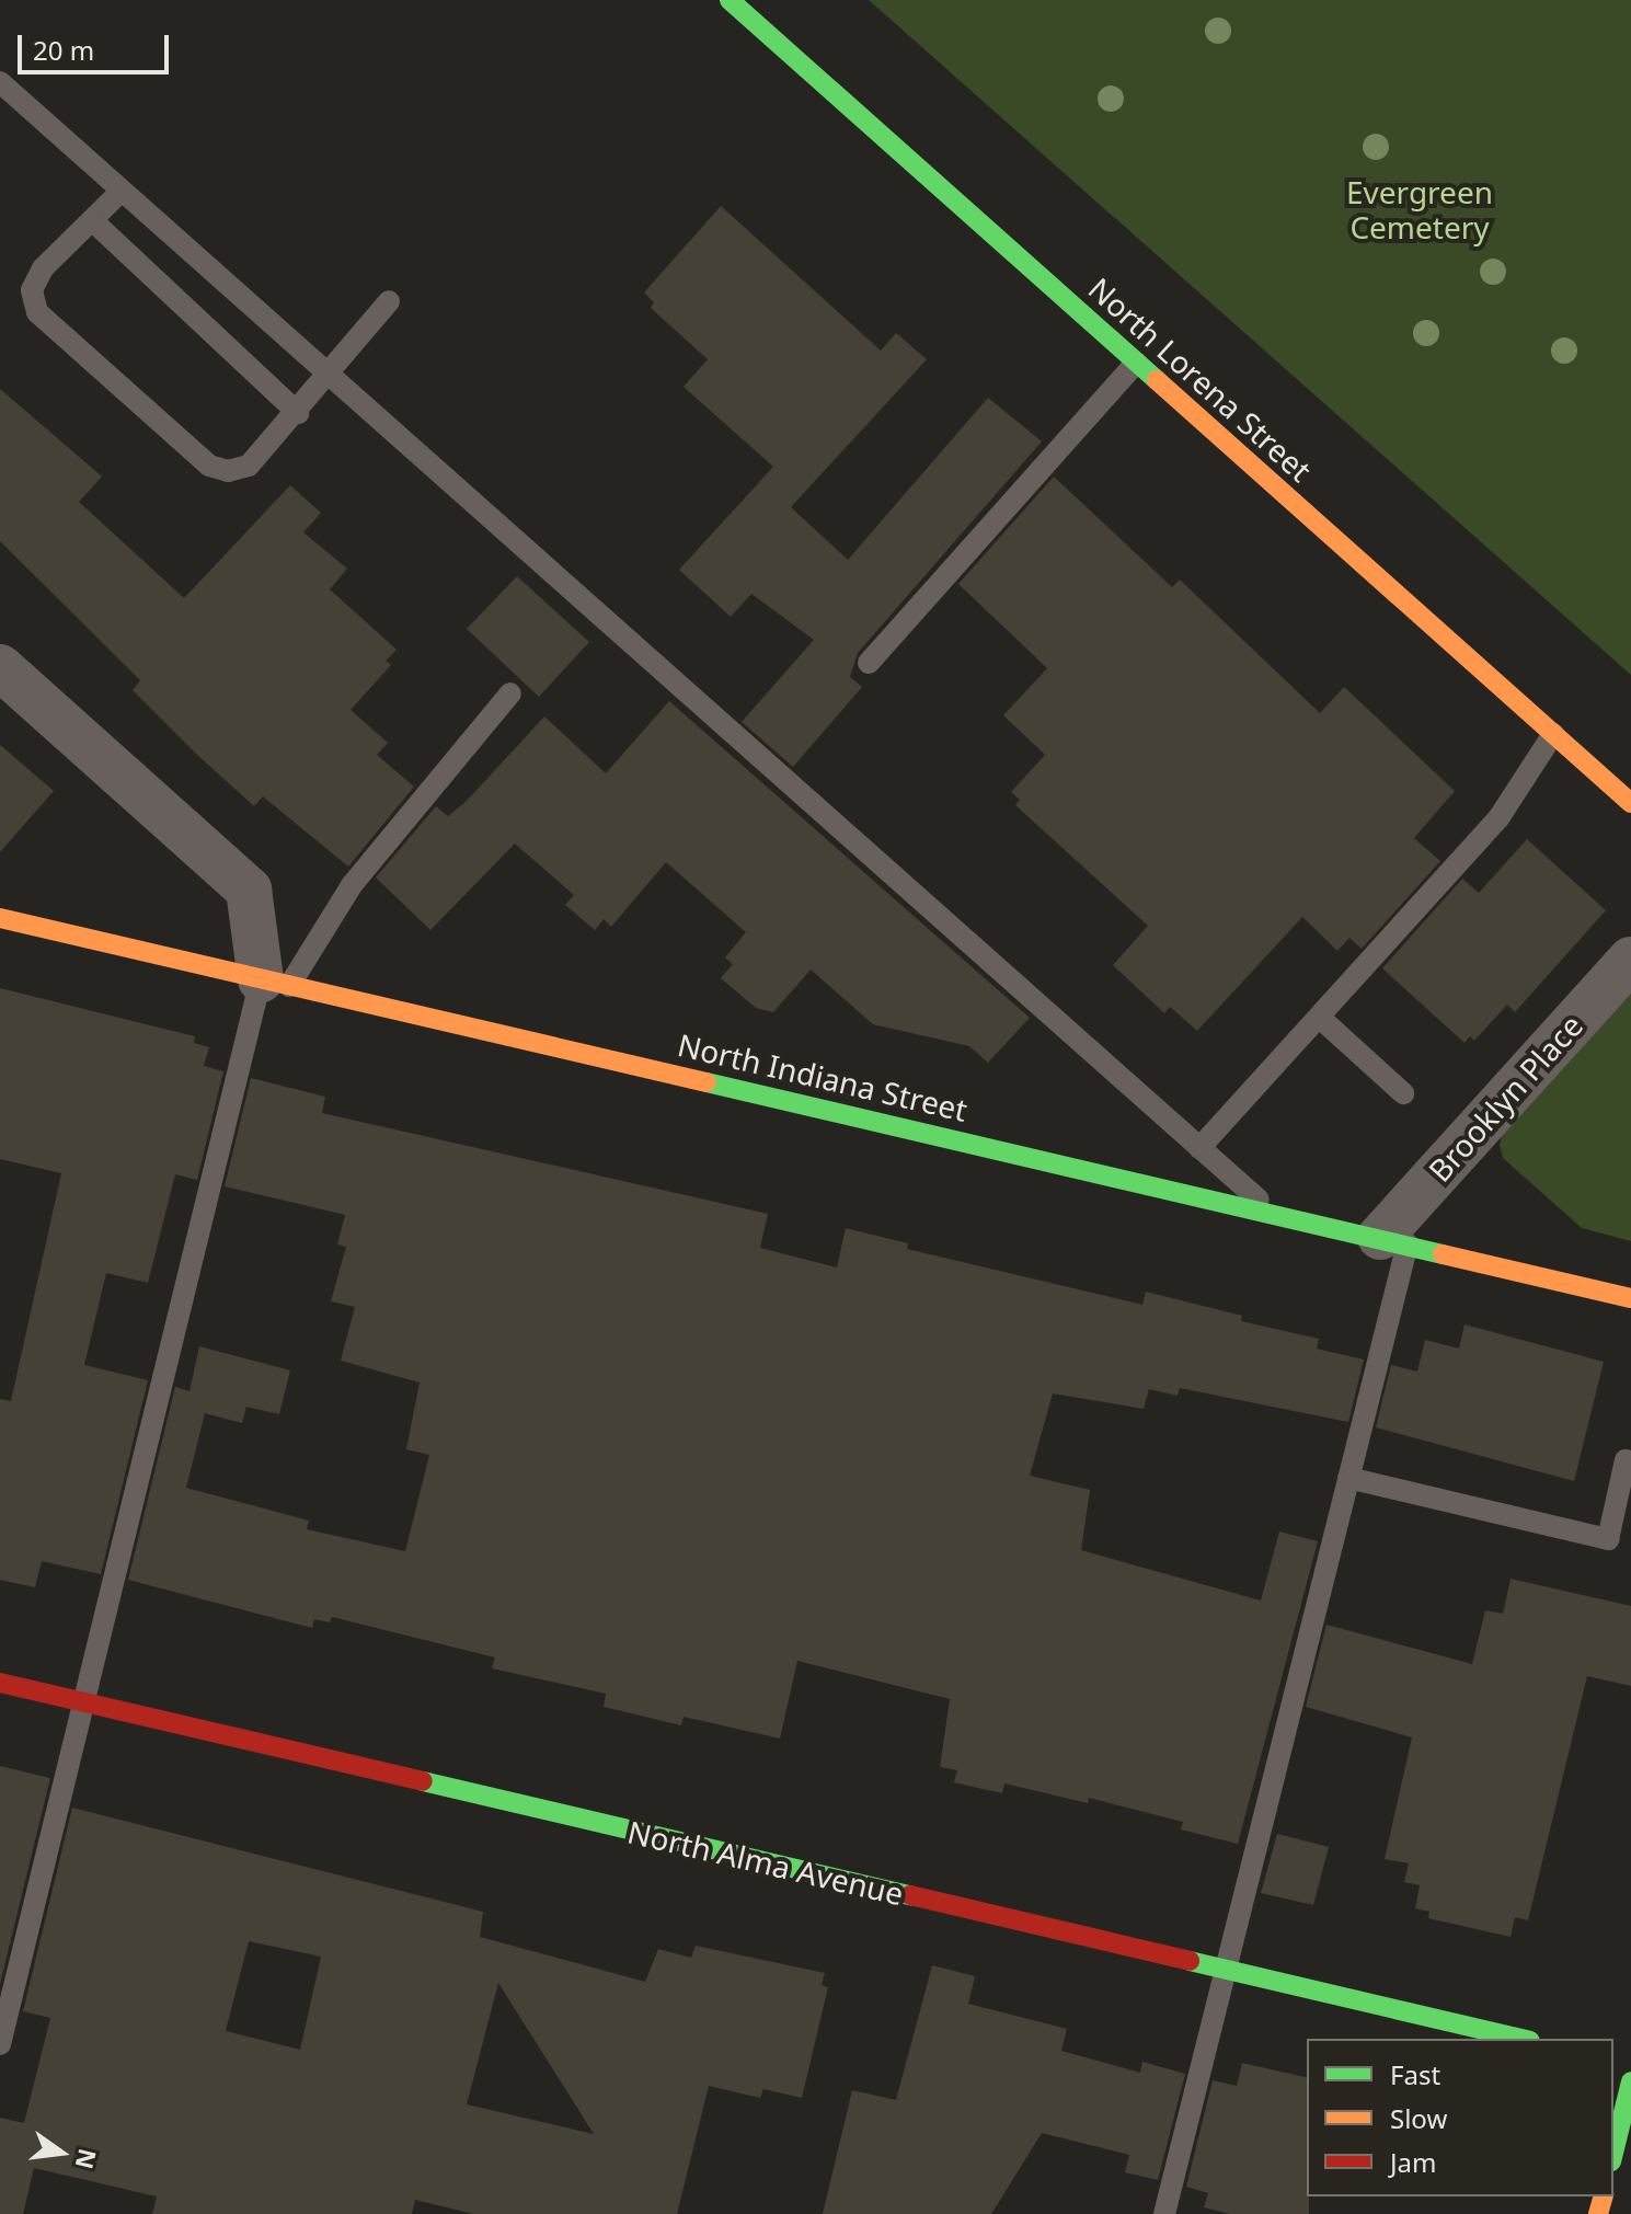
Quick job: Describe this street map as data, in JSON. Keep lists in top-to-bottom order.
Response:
{
  "streets": {
    "street": [
      "North Lorena Street",
      "North Indiana Street",
      "Brooklyn Place",
      "North Alma Avenue"
    ]
  },
  "crossings": [
    ["North Indiana Street", "Brooklyn Place"]
  ],
  "parks": ["Evergreen Cemetery"],
  "legend": ["Fast", "Slow", "Jam"],
  "scale_bar": "20 m",
  "north": "right"
}
